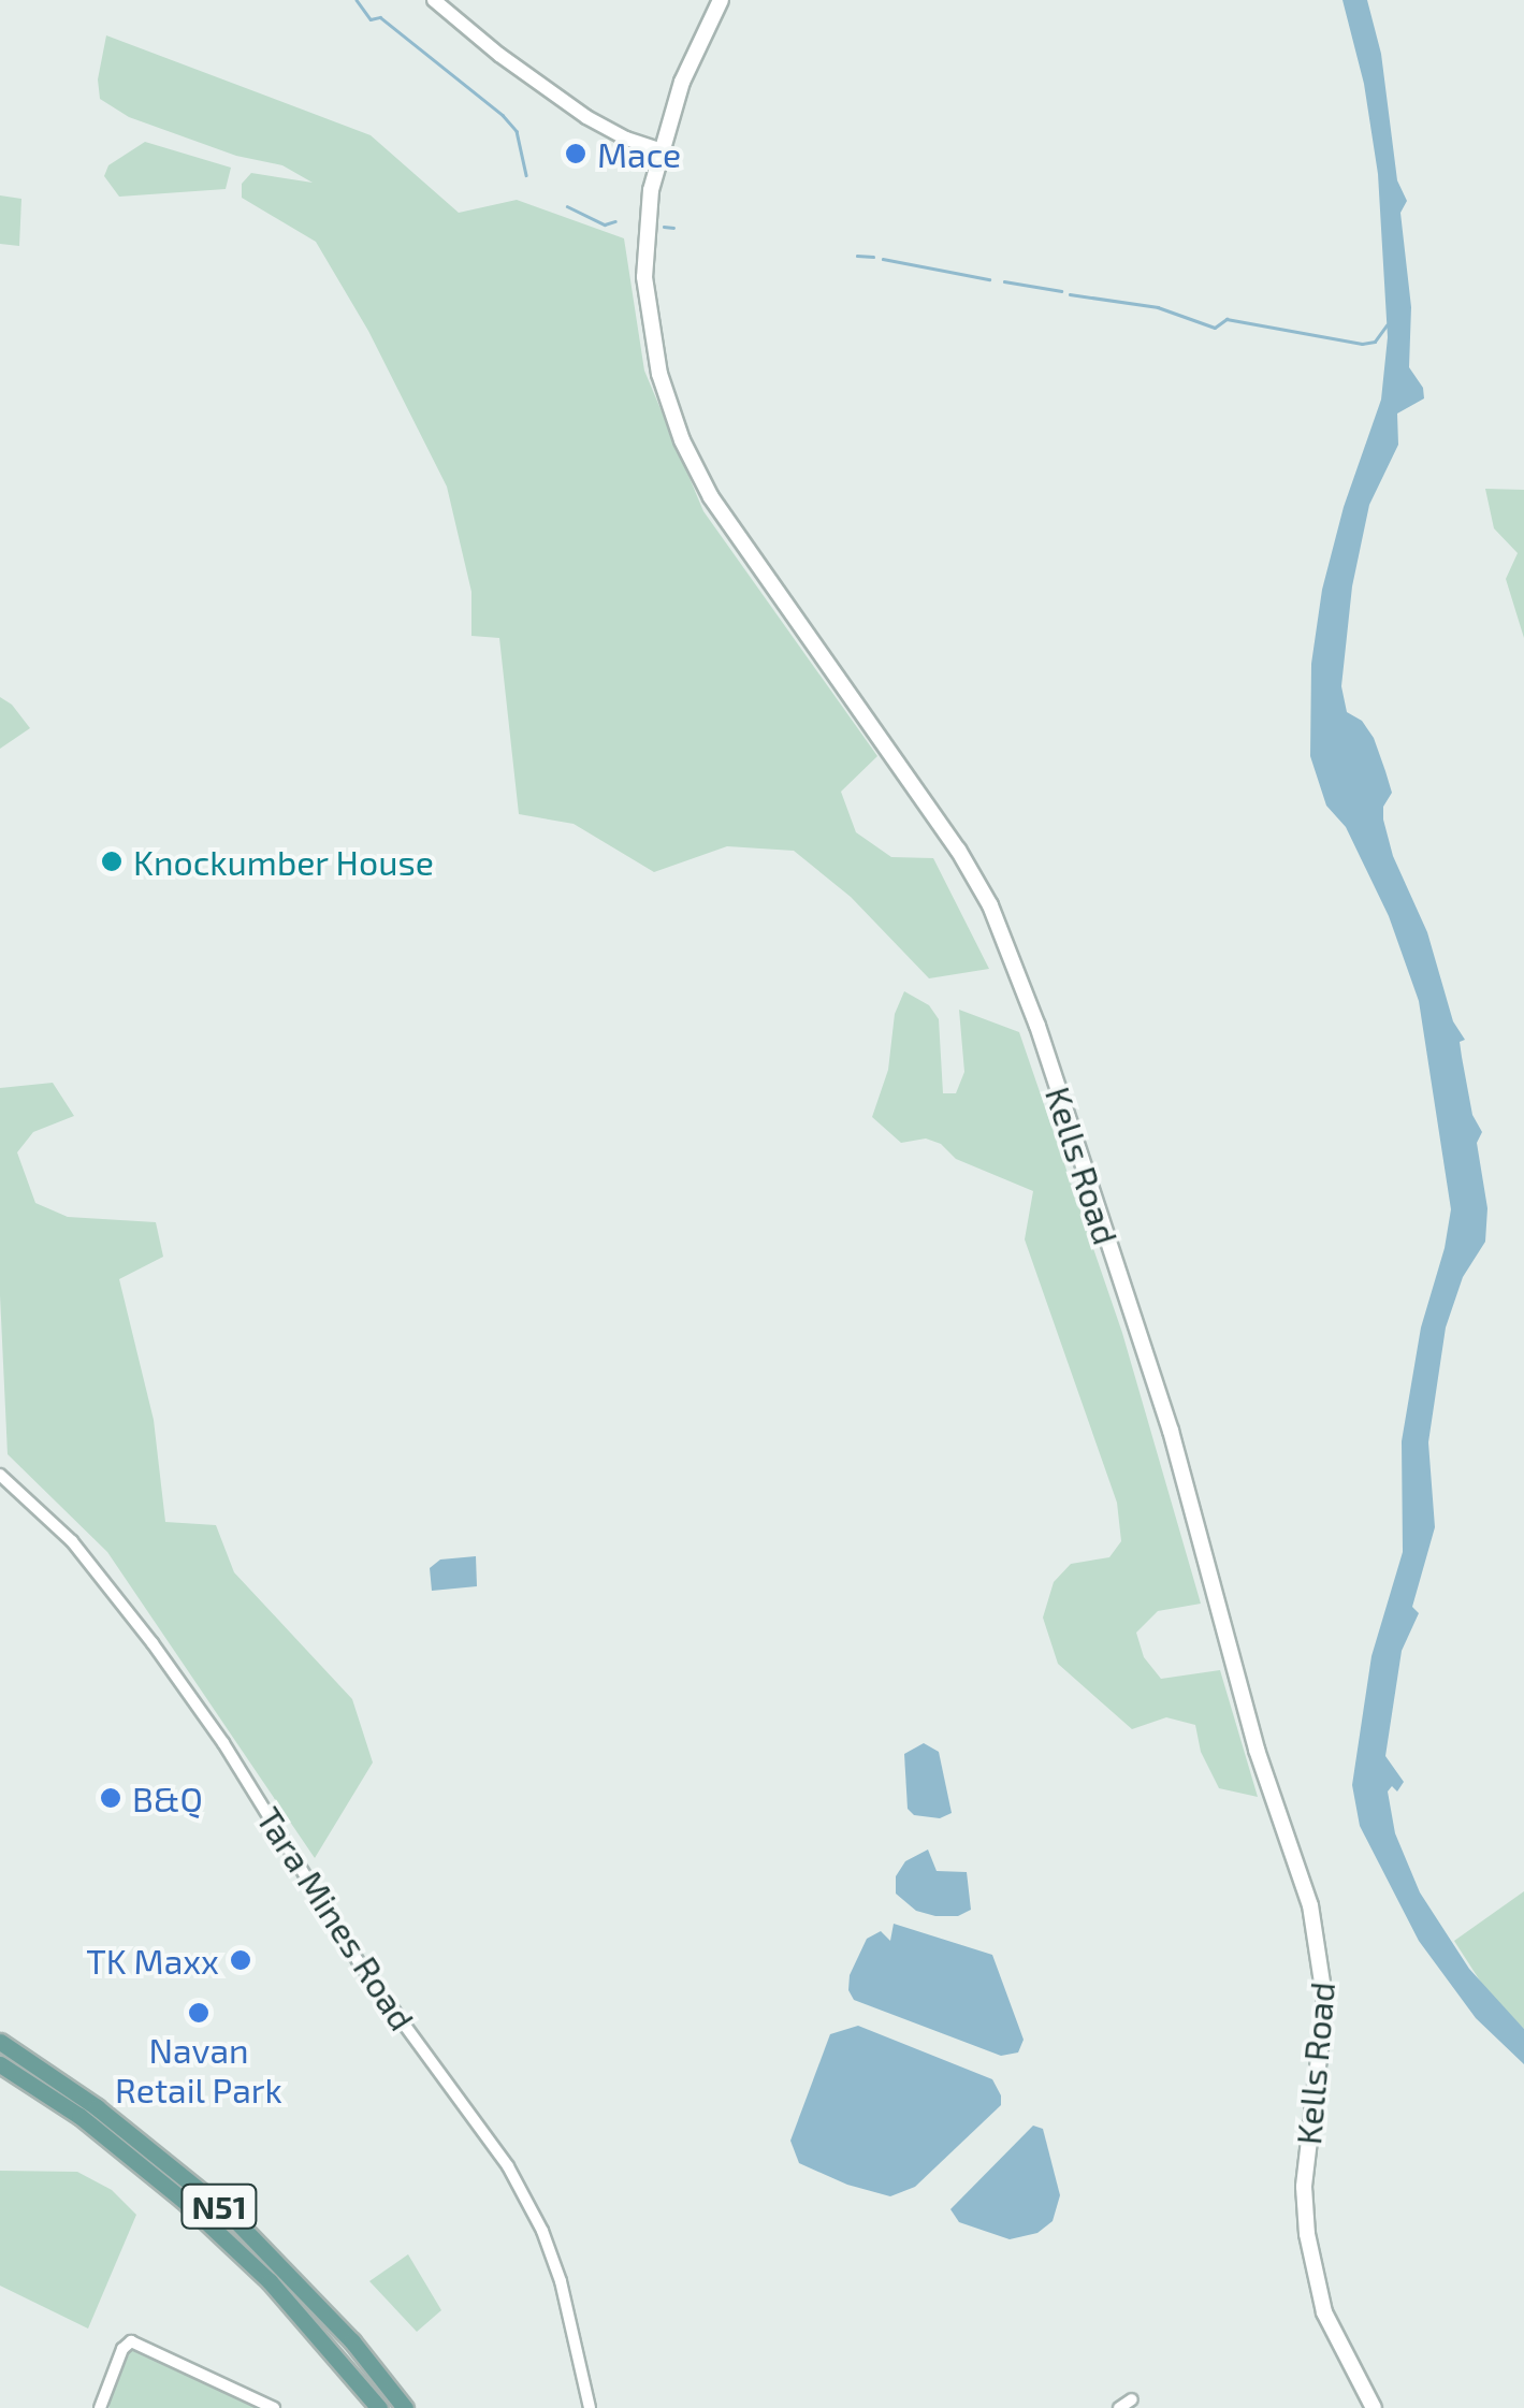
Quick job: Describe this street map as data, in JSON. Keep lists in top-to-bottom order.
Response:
{
  "streets": {
    "main road": ["Kells Road", "N51"],
    "street": ["Tara Mines Road"]
  },
  "places": [
    "Mace",
    "Knockumber House",
    "B&Q",
    "TK Maxx",
    "Navan Retail Park"
  ]
}
